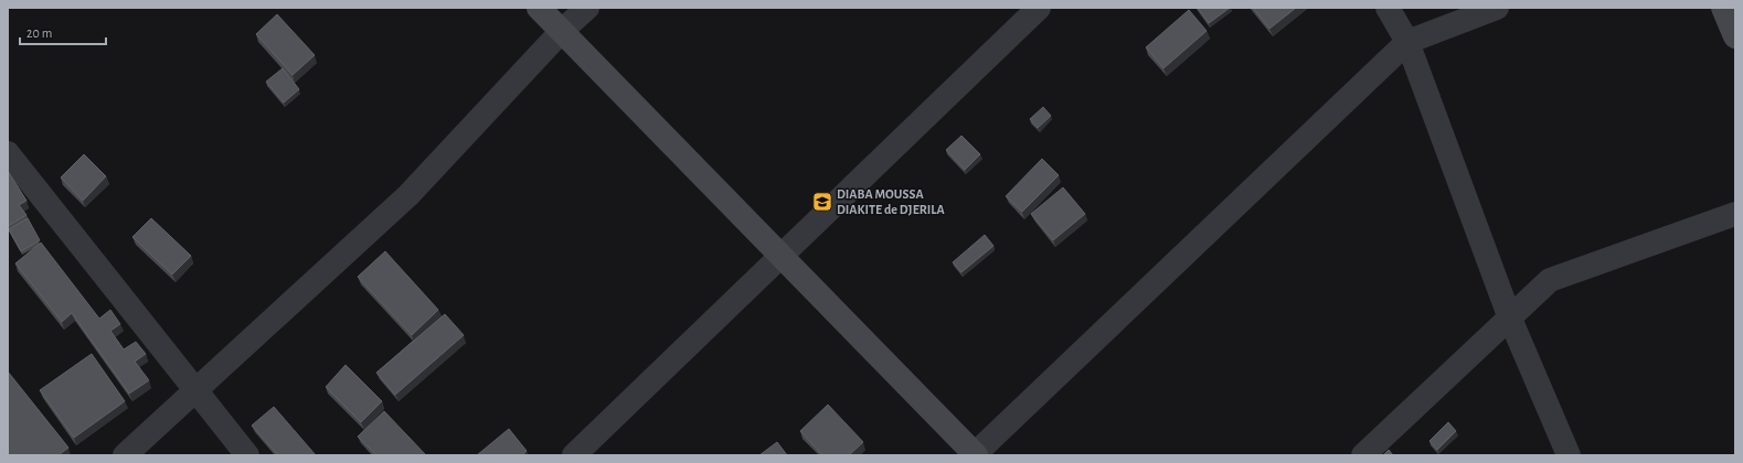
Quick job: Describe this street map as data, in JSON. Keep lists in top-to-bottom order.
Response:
{
  "places": {
    "school or university": ["DIABA MOUSSA DIAKITE de DJERILA"]
  },
  "scale_bar": "20 m"
}
